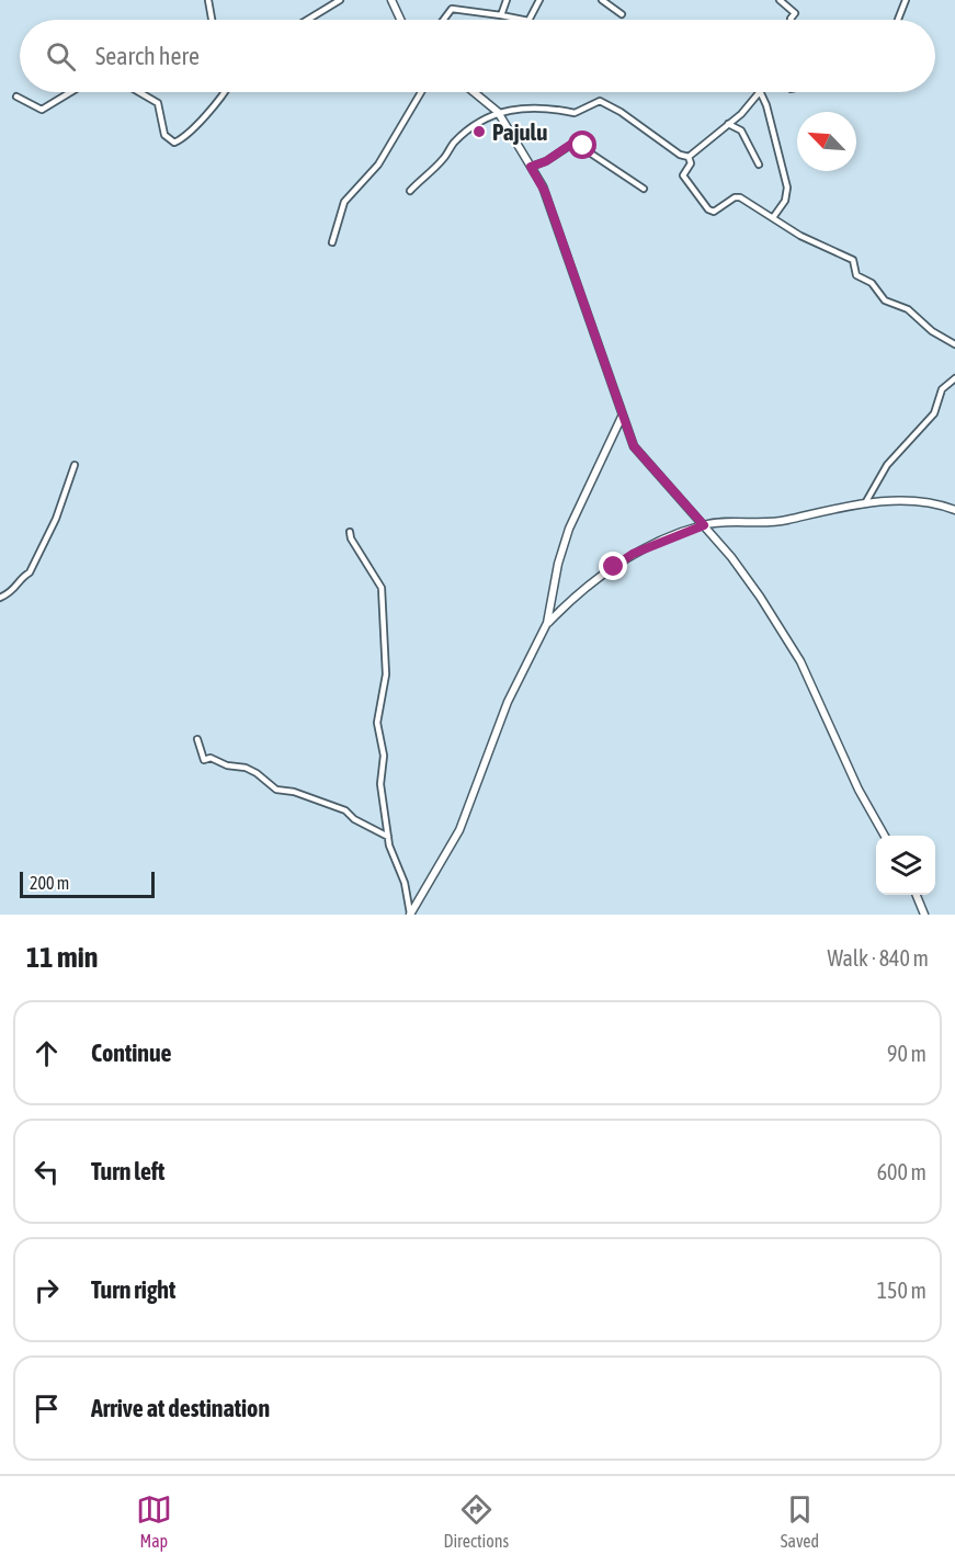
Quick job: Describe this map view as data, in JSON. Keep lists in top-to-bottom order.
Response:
{
  "places": ["Pajulu"],
  "scale_bar": "200 m",
  "north": "top left",
  "page": {
    "search": "Search here",
    "scale": "200 m",
    "heading": ["11 min", "Walk · 840 m"],
    "list": [
      ["Continue", "90 m"],
      ["Turn left", "600 m"],
      ["Turn right", "150 m"],
      "Arrive at destination"
    ],
    "nav": ["Map", "Directions", "Saved"]
  }
}
